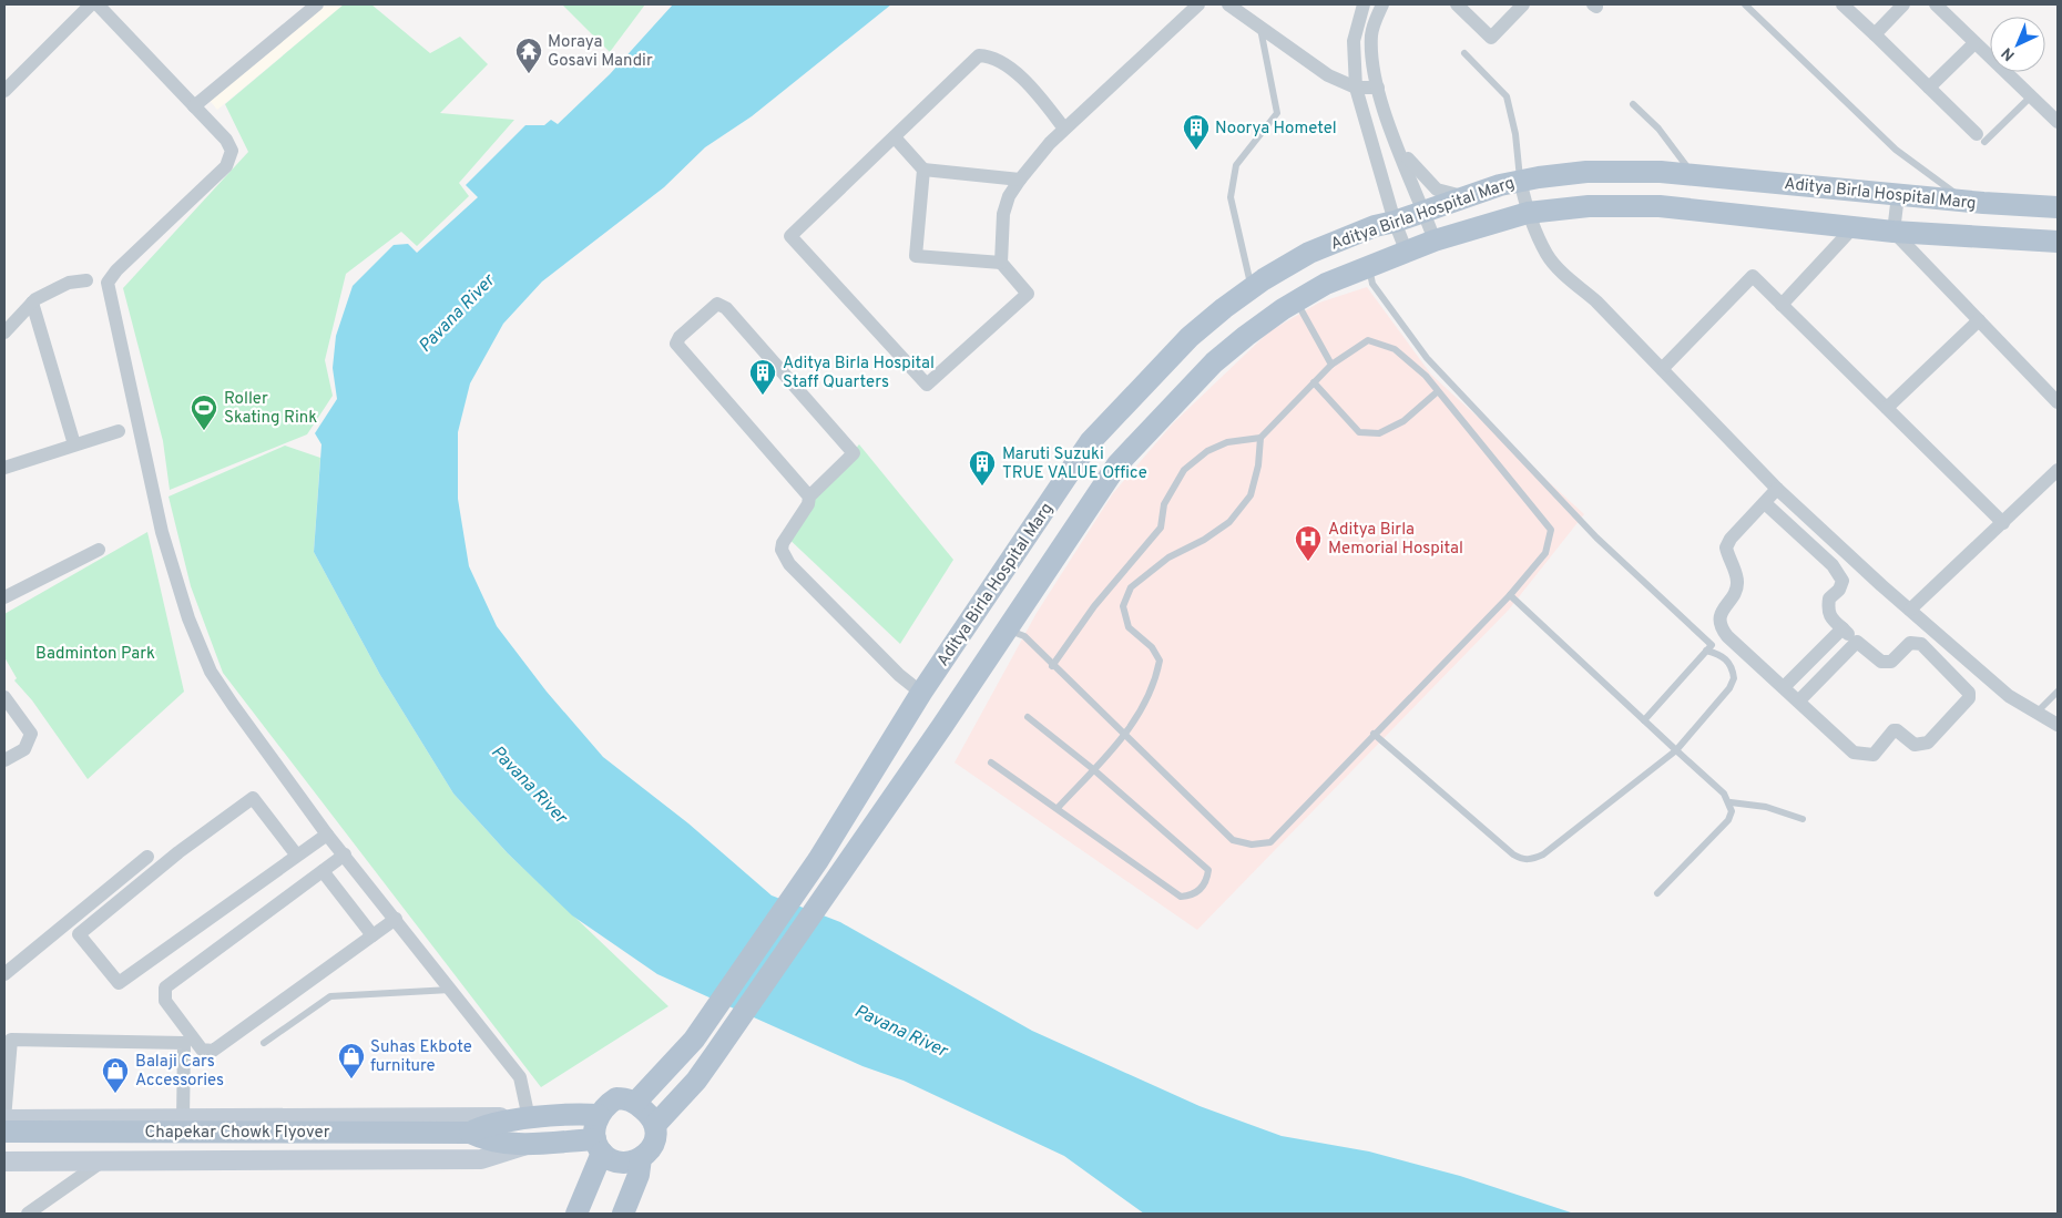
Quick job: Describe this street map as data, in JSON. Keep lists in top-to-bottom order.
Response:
{
  "streets": {
    "main road": ["Aditya Birla Hospital Marg", "Chapekar Chowk Flyover"]
  },
  "crossings": [
    ["Aditya Birla Hospital Marg", "Chapekar Chowk Flyover"]
  ],
  "water": ["Pavana River"],
  "parks": ["Badminton Park"],
  "places": {
    "temple": ["Moraya Gosavi Mandir"],
    "building": ["Noorya Hometel", "Aditya Birla Hospital Staff Quarters", "Maruti Suzuki TRUE VALUE Office"],
    "sports": ["Roller Skating Rink"],
    "hospital": ["Aditya Birla Memorial Hospital"],
    "shop": ["Suhas Ekbote furniture", "Balaji Cars Accessories"]
  },
  "north": "bottom left"
}
